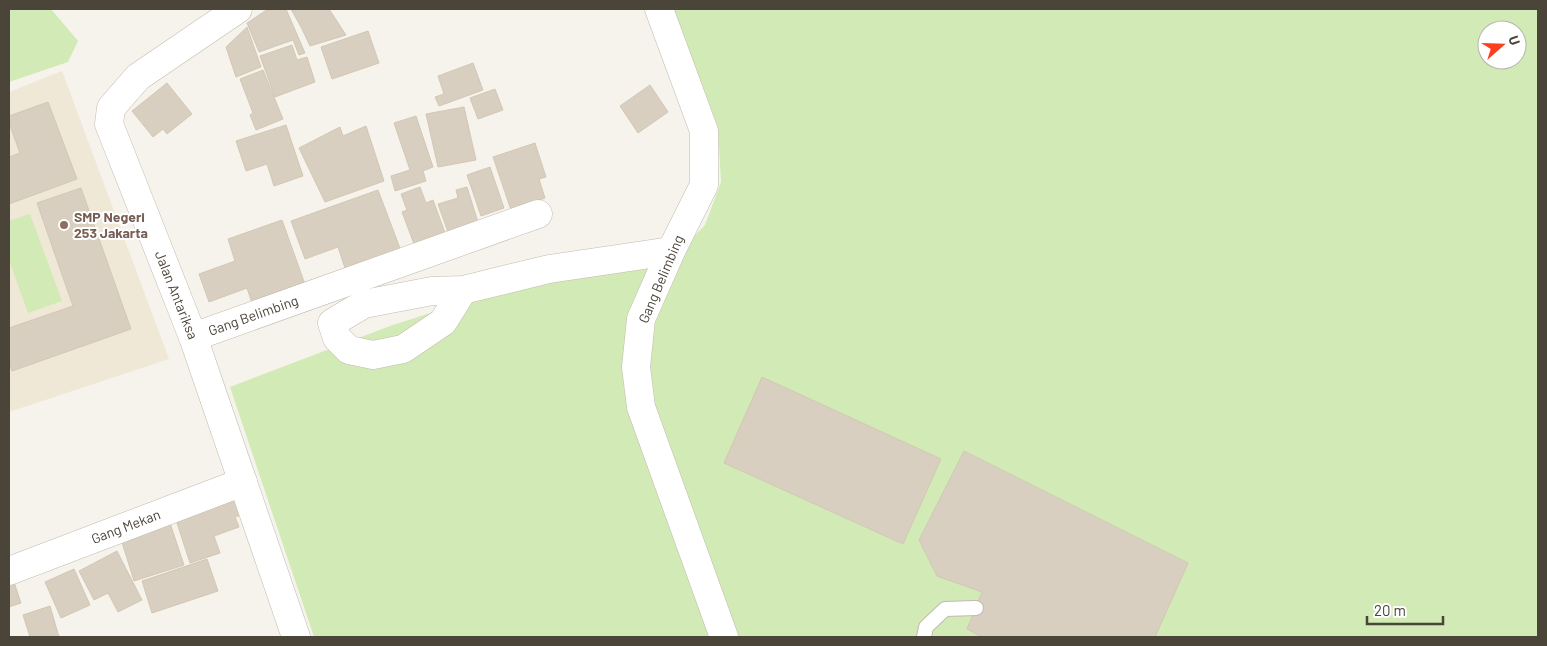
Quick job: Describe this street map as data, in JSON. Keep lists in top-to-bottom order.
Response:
{
  "streets": {
    "street": ["Gang Belimbing", "Jalan Antariksa", "Gang Mekan"]
  },
  "crossings": [
    ["Gang Belimbing", "Jalan Antariksa"],
    ["Jalan Antariksa", "Gang Mekan"]
  ],
  "places": ["SMP Negeri 253 Jakarta"],
  "scale_bar": "20 m",
  "north": "right"
}
